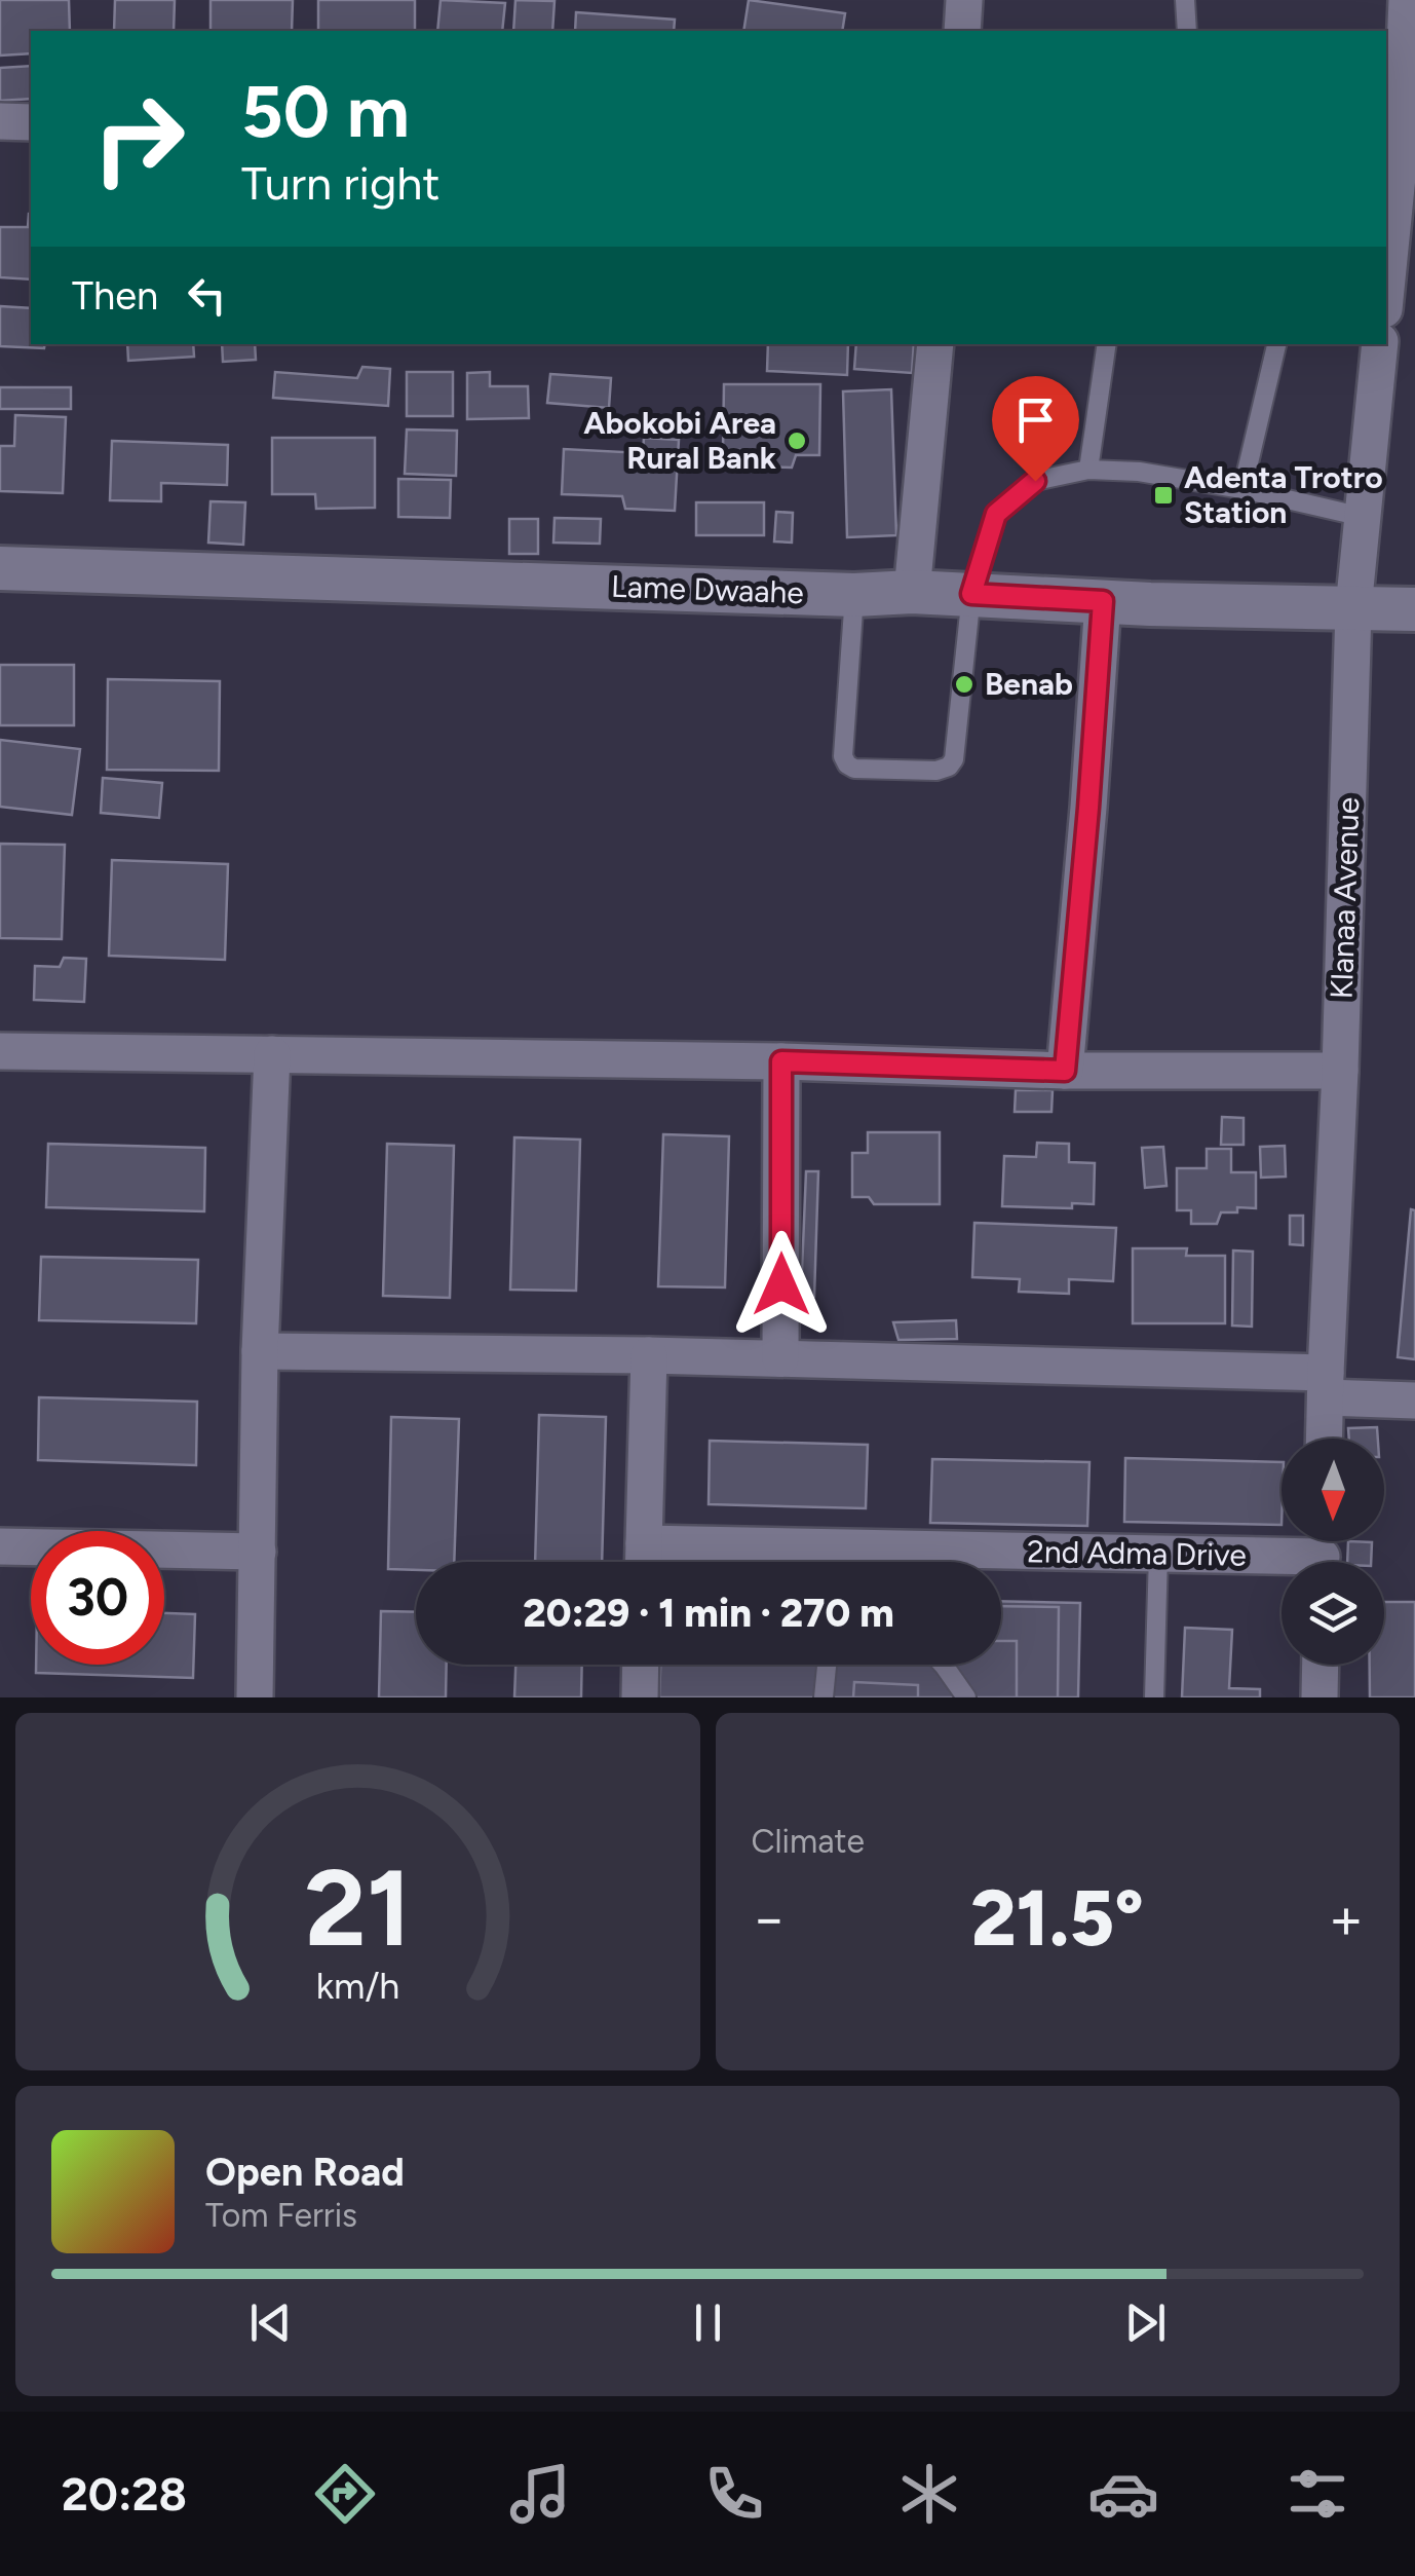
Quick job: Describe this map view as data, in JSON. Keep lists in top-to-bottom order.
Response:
{
  "streets": {
    "street": ["Lame Dwaahe", "Klanaa Avenue", "2nd Adma Drive"]
  },
  "crossings": [
    ["Lame Dwaahe", "Klanaa Avenue"]
  ],
  "places": {
    "other": ["Abokobi Area Rural Bank", "Benab"],
    "transit": ["Adenta Trotro Station"]
  },
  "north": "bottom",
  "page": {
    "turn": ["50 m", "Turn right"],
    "then": "Then",
    "limit": "30",
    "trip": "20:29 · 1 min · 270 m",
    "tile": "Climate",
    "heat": ["−", "21.5°", "+"],
    "song": ["Open Road", "Tom Ferris"],
    "tabs": "20:28",
    "gauge": ["21", "km/h"]
  }
}
